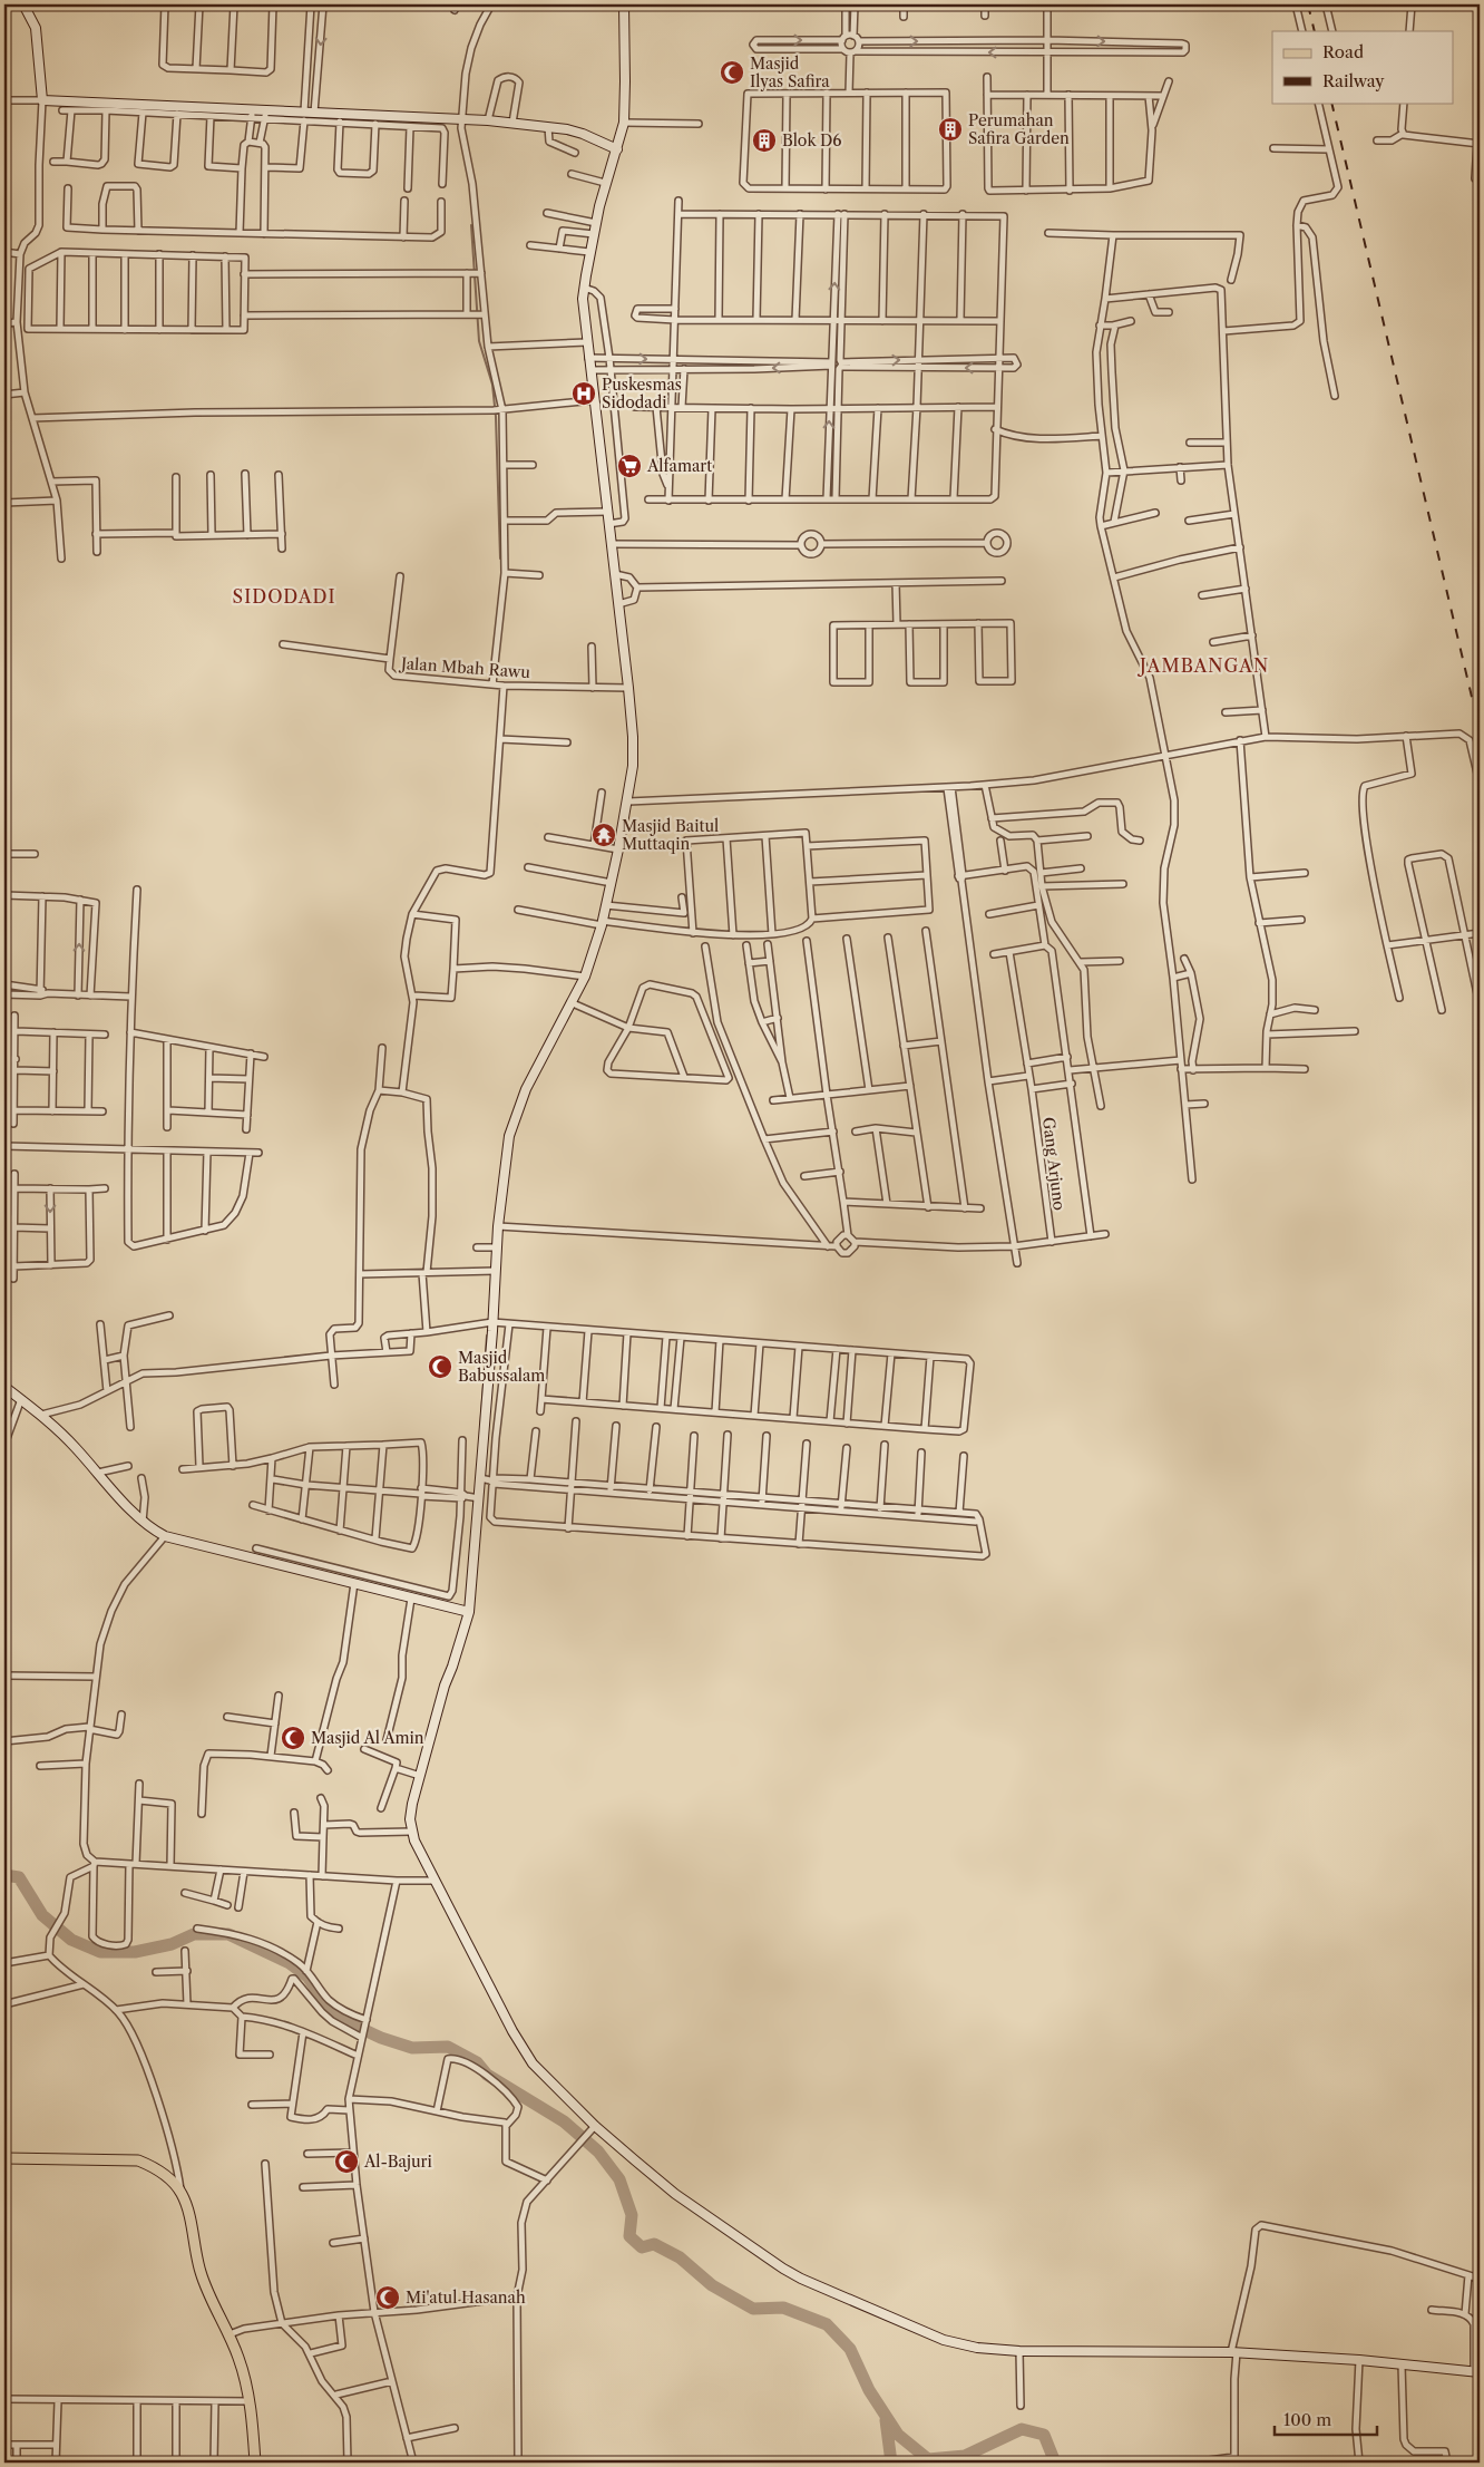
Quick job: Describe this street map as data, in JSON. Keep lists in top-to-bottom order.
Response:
{
  "streets": {
    "street": ["Jalan Mbah Rawu", "Gang Arjuno"]
  },
  "districts": ["SIDODADI", "JAMBANGAN"],
  "places": {
    "mosque": [
      "Masjid Ilyas Safira",
      "Masjid Babussalam",
      "Masjid Al Amin",
      "Al-Bajuri",
      "Mi'atul Hasanah"
    ],
    "building": ["Perumahan Safira Garden", "Blok D6"],
    "hospital": ["Puskesmas Sidodadi"],
    "supermarket": ["Alfamart"],
    "temple": ["Masjid Baitul Muttaqin"]
  },
  "legend": ["Road", "Railway"],
  "scale_bar": "100 m"
}
